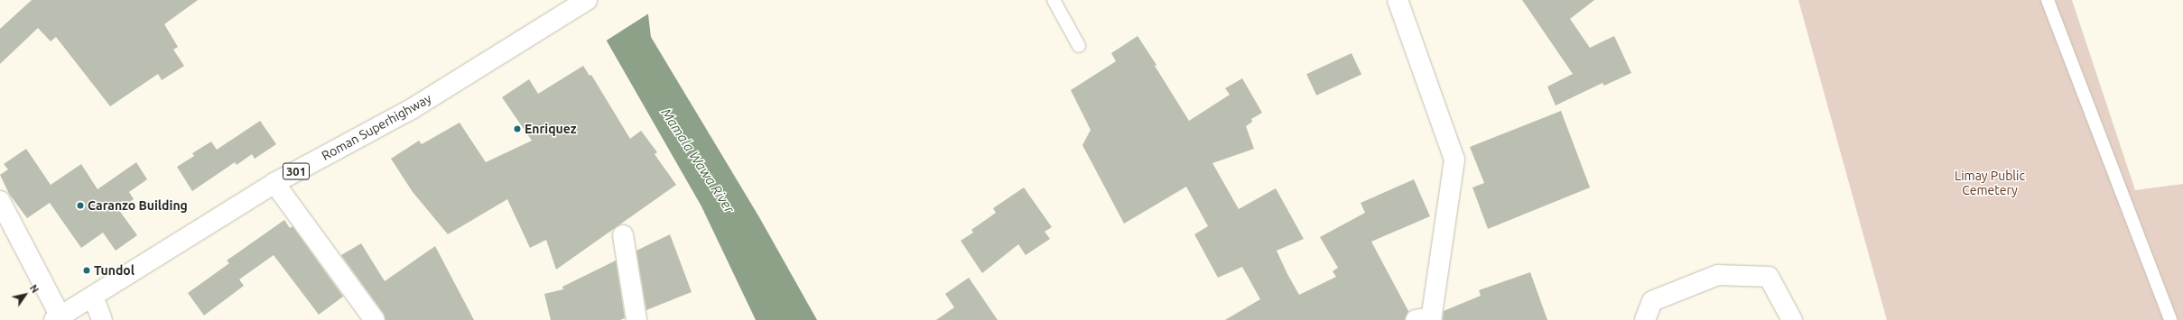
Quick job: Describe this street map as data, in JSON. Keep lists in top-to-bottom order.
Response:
{
  "streets": {
    "street": ["Roman Superhighway", "301"]
  },
  "water": ["Mamala Wawa River"],
  "parks": ["Limay Public Cemetery"],
  "places": ["Enriquez", "Caranzo Building", "Tundol"],
  "north": "top right"
}
